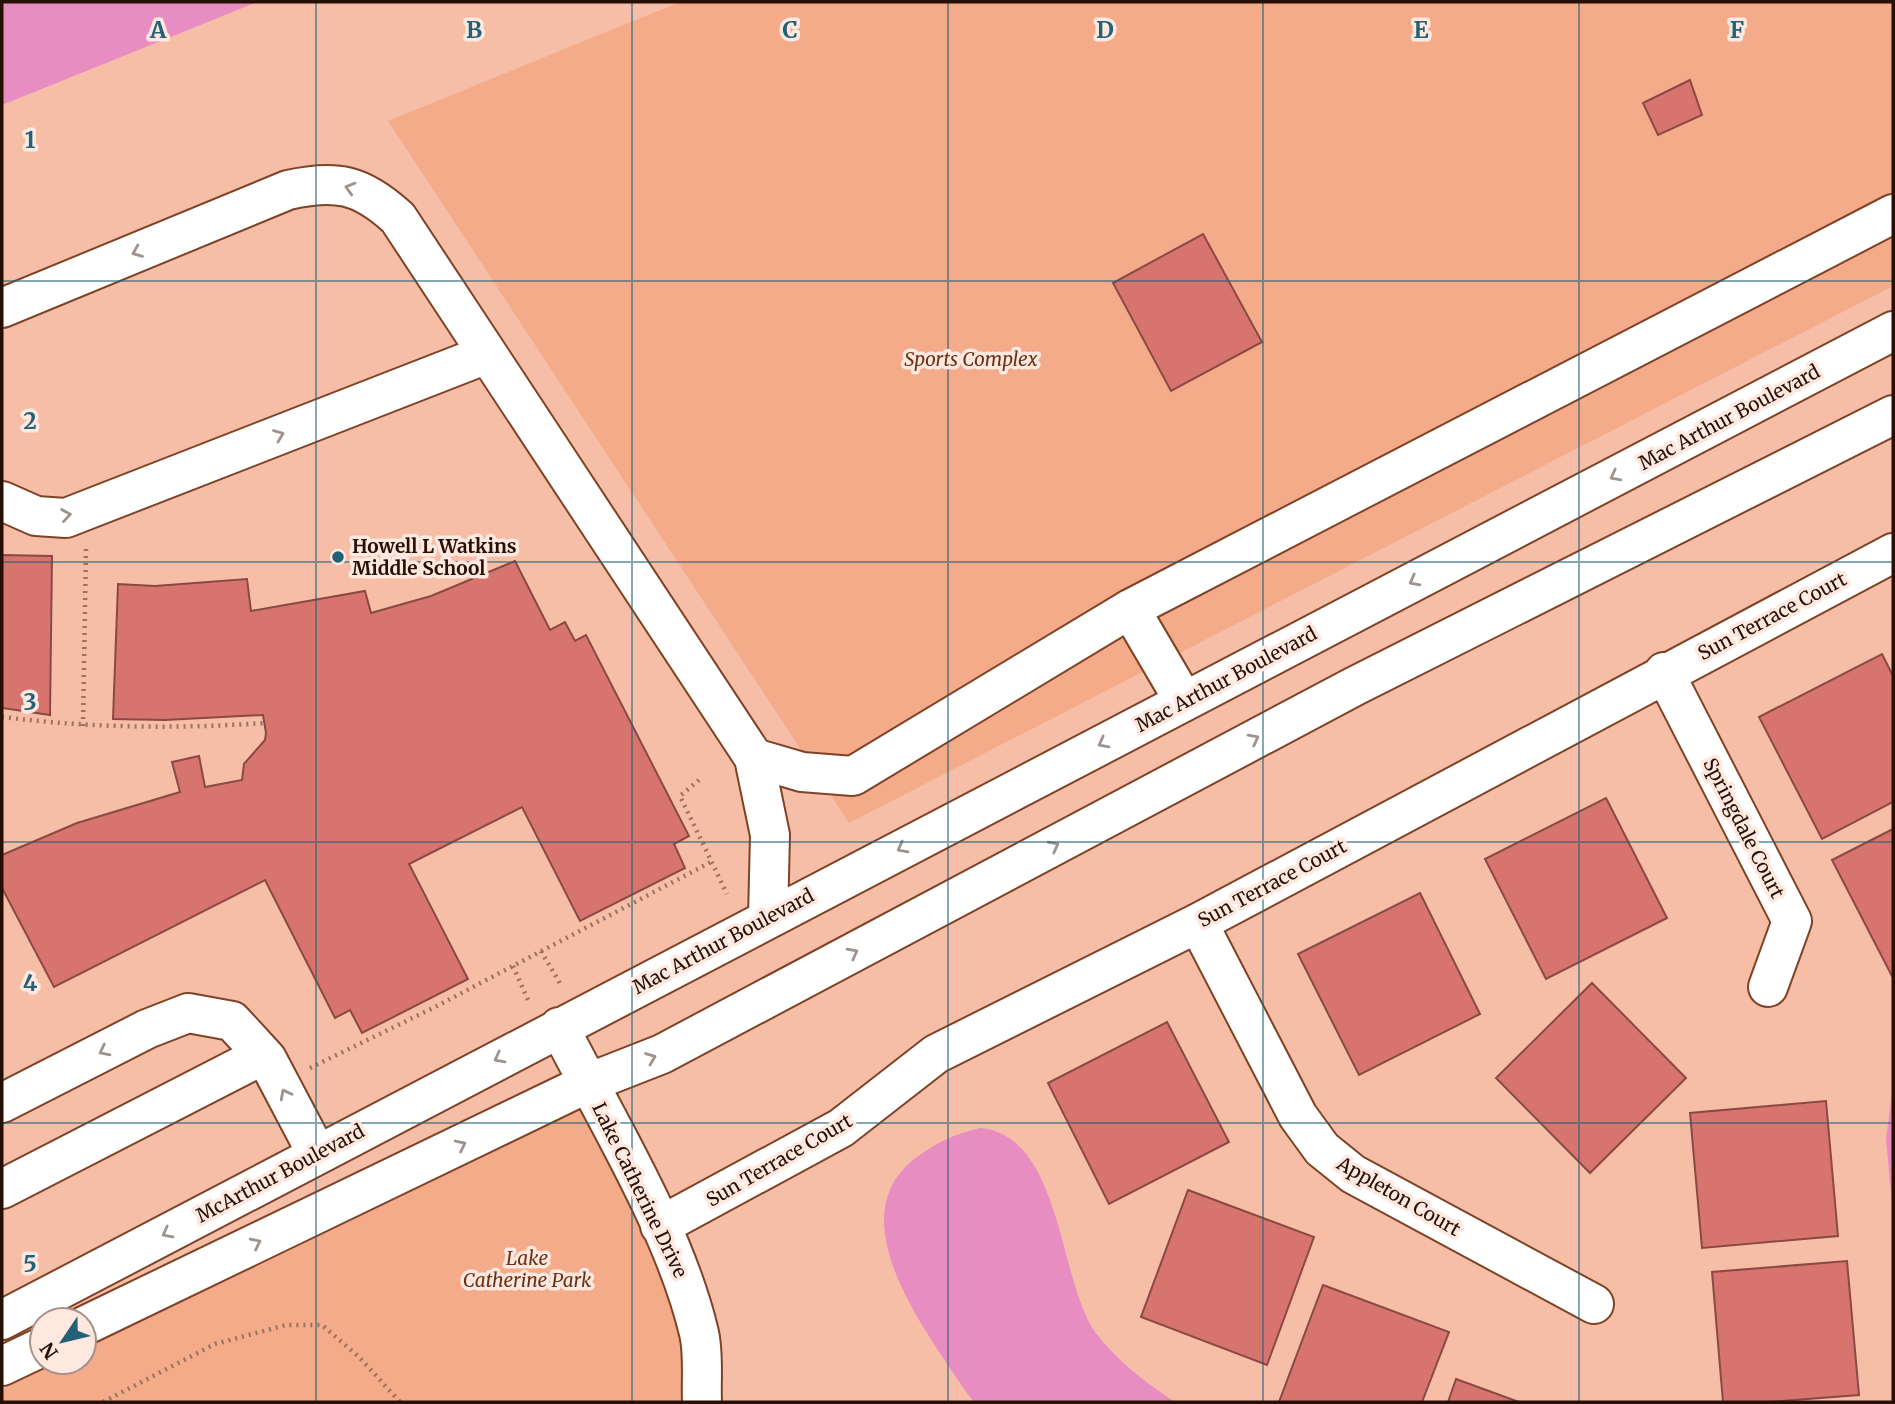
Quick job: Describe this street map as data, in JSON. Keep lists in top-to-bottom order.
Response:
{
  "streets": {
    "street": [
      "Mac Arthur Boulevard",
      "Sun Terrace Court",
      "Springdale Court",
      "McArthur Boulevard",
      "Lake Catherine Drive",
      "Appleton Court"
    ]
  },
  "crossings": [
    ["Mac Arthur Boulevard", "McArthur Boulevard"],
    ["Mac Arthur Boulevard", "Lake Catherine Drive"],
    ["Sun Terrace Court", "Springdale Court"],
    ["Sun Terrace Court", "Lake Catherine Drive"],
    ["Sun Terrace Court", "Appleton Court"],
    ["McArthur Boulevard", "Lake Catherine Drive"]
  ],
  "parks": ["Sports Complex", "Lake Catherine Park"],
  "places": ["Howell L Watkins Middle School"],
  "north": "bottom left",
  "grid": {
    "columns": [
      "A",
      "B",
      "C",
      "D",
      "E",
      "F"
    ],
    "rows": [
      "1",
      "2",
      "3",
      "4",
      "5"
    ]
  }
}
